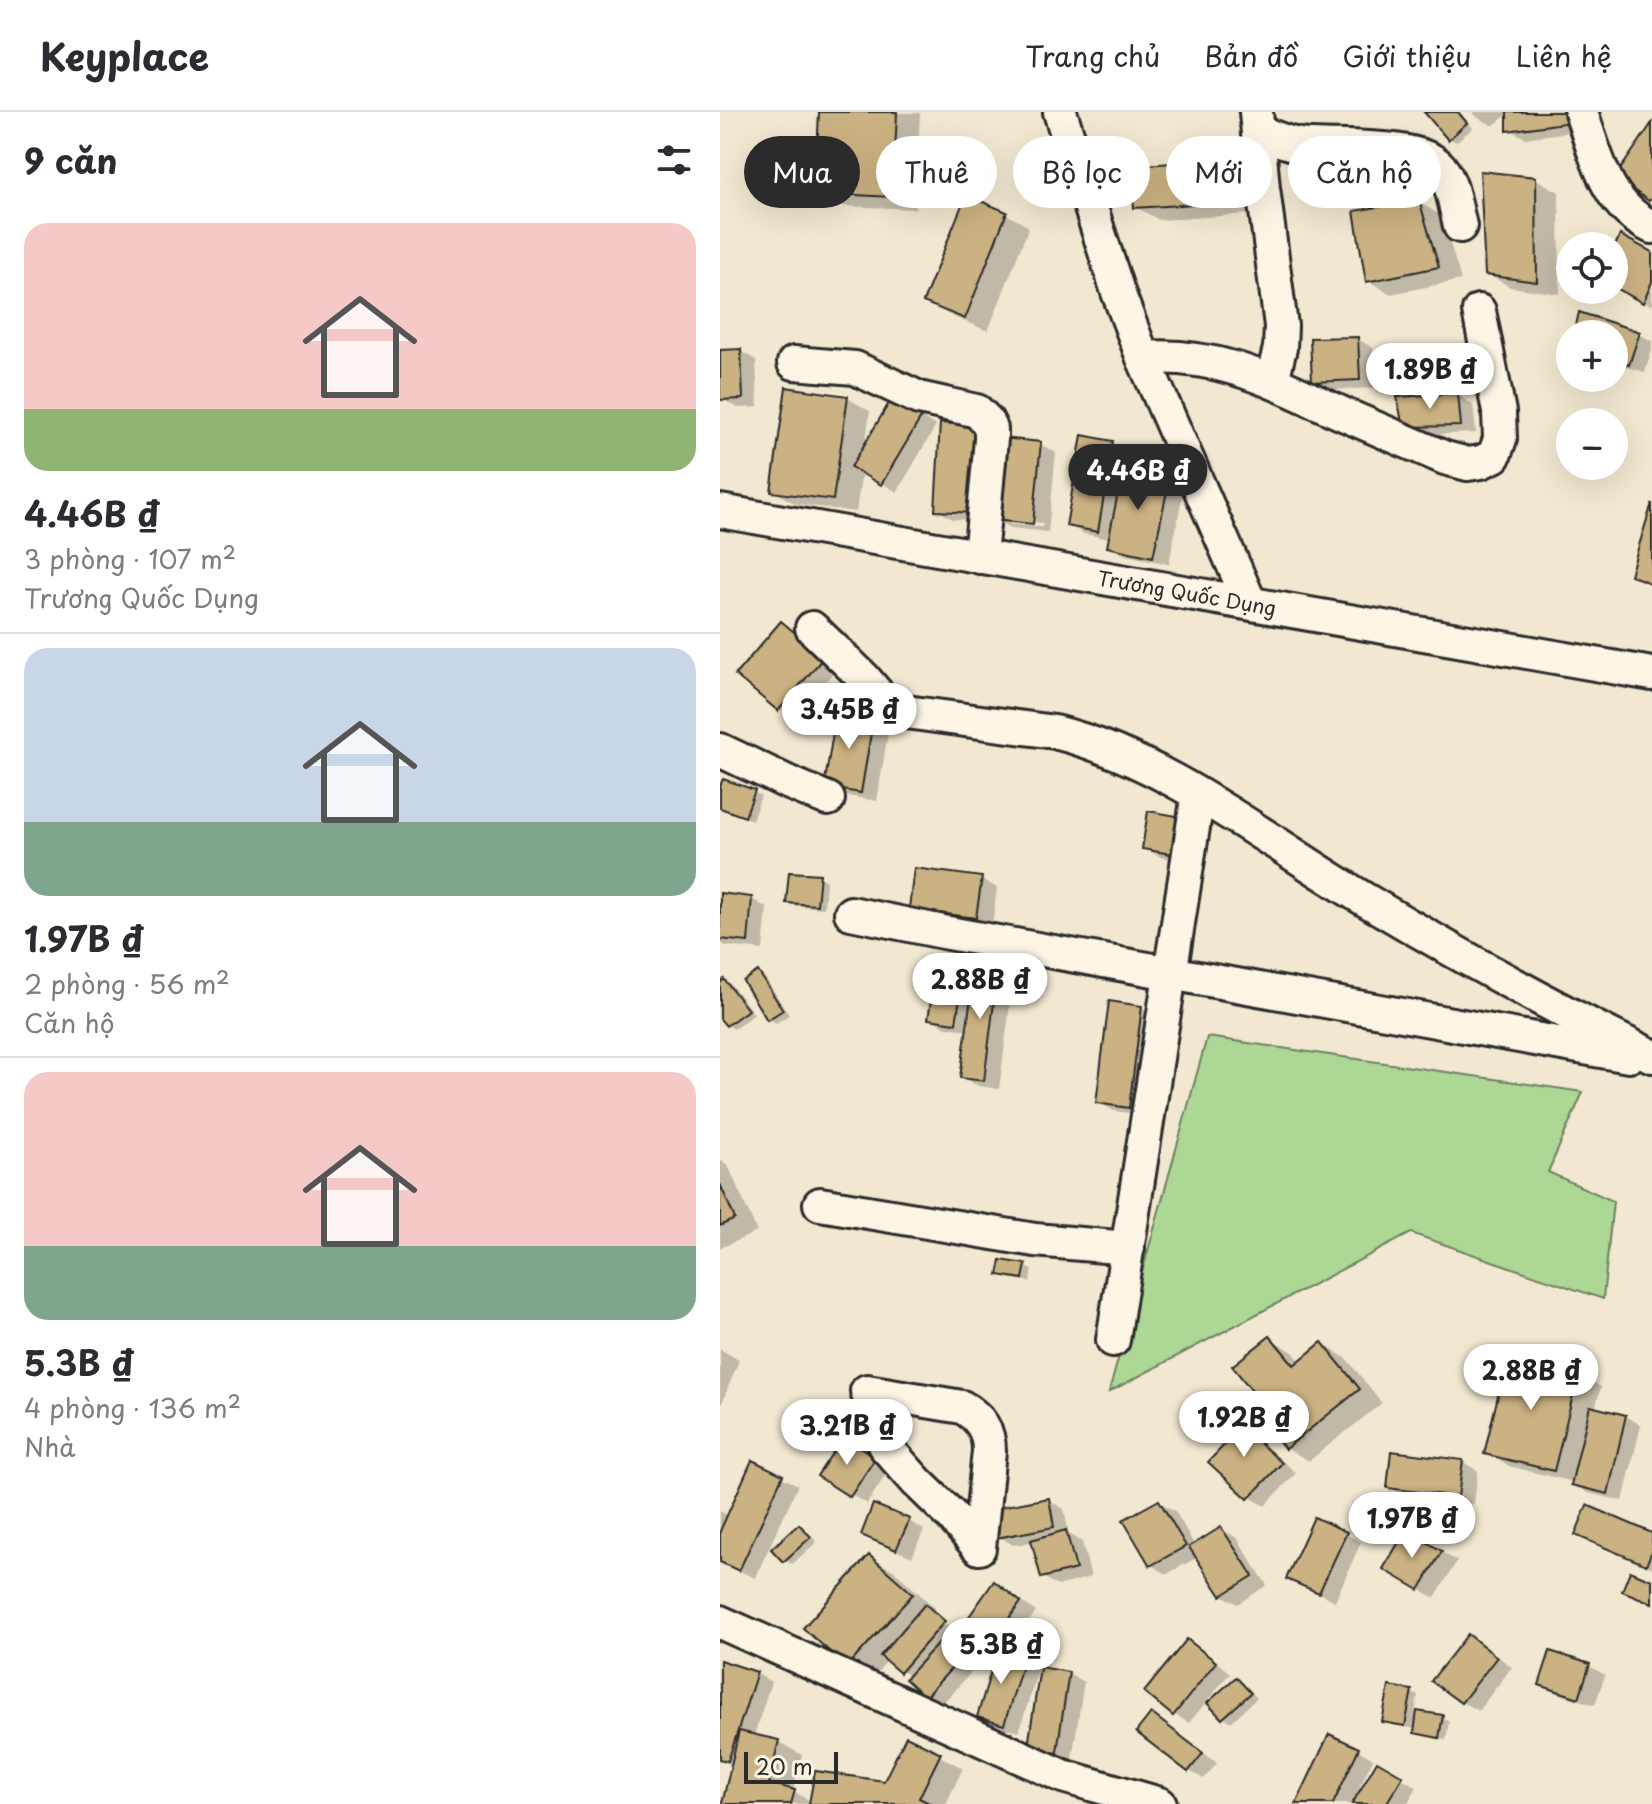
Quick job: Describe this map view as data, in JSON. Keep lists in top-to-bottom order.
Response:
{
  "streets": {
    "street": ["Trương Quốc Dụng"]
  },
  "scale_bar": "20 m",
  "page": {
    "header": "Keyplace",
    "nav": [
      "Trang chủ",
      "Bản đồ",
      "Giới thiệu",
      "Liên hệ"
    ],
    "heading": "9 căn",
    "chip": [
      "Mua",
      "Thuê",
      "Bộ lọc",
      "Mới",
      "Căn hộ"
    ],
    "list": [
      {
        "name": "4.46B ₫",
        "note": "3 phòng · 107 m² · Trương Quốc Dụng"
      },
      {
        "name": "1.97B ₫",
        "note": "2 phòng · 56 m² · Căn hộ"
      },
      {
        "name": "5.3B ₫",
        "note": "4 phòng · 136 m² · Nhà"
      }
    ],
    "map_buttons": ["+", "−"],
    "price": [
      "1.89B ₫",
      "4.46B ₫",
      "3.45B ₫",
      "2.88B ₫",
      "2.88B ₫",
      "1.92B ₫",
      "3.21B ₫",
      "1.97B ₫",
      "5.3B ₫"
    ],
    "scale": "20 m"
  }
}
